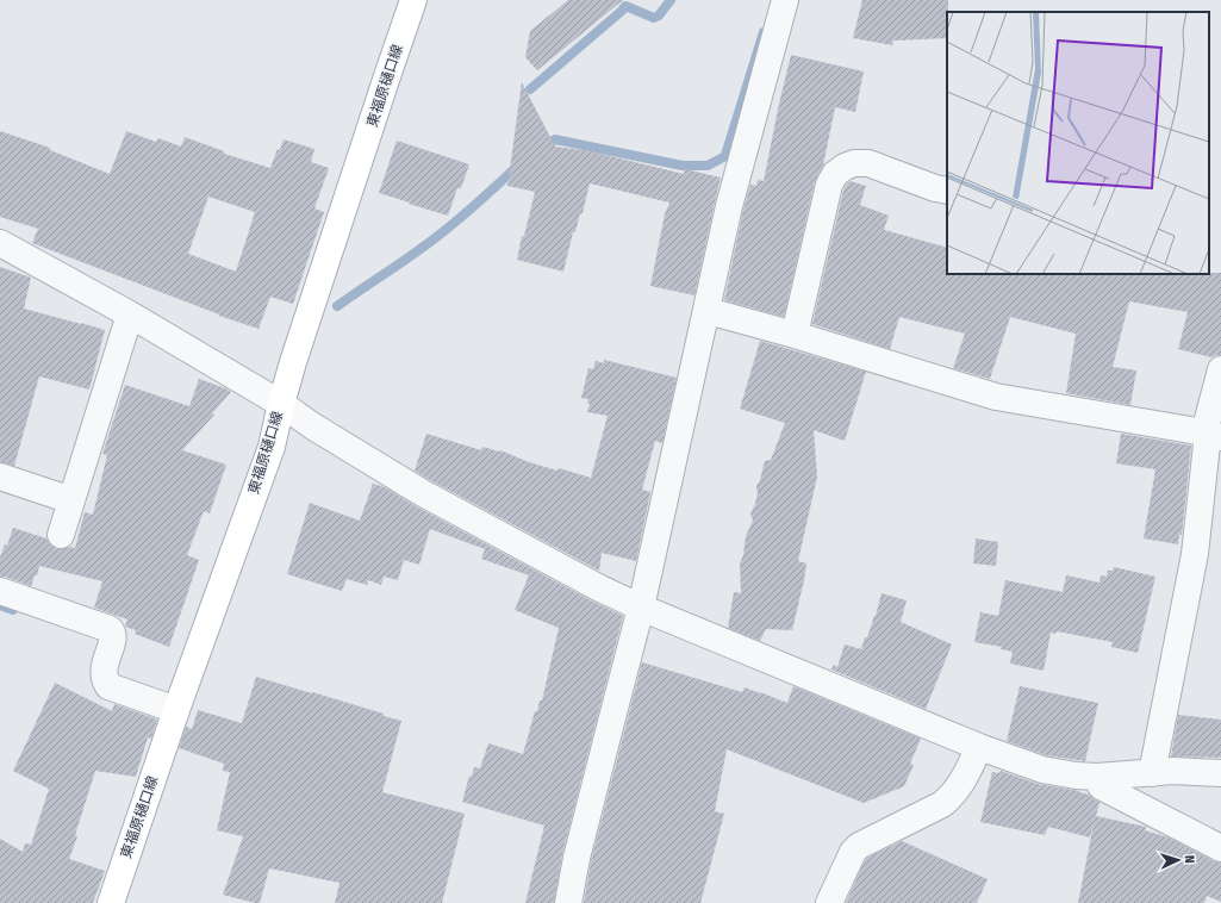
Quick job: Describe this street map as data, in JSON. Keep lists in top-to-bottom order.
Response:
{
  "streets": {
    "main road": ["東福原樋口線"]
  },
  "north": "right"
}
